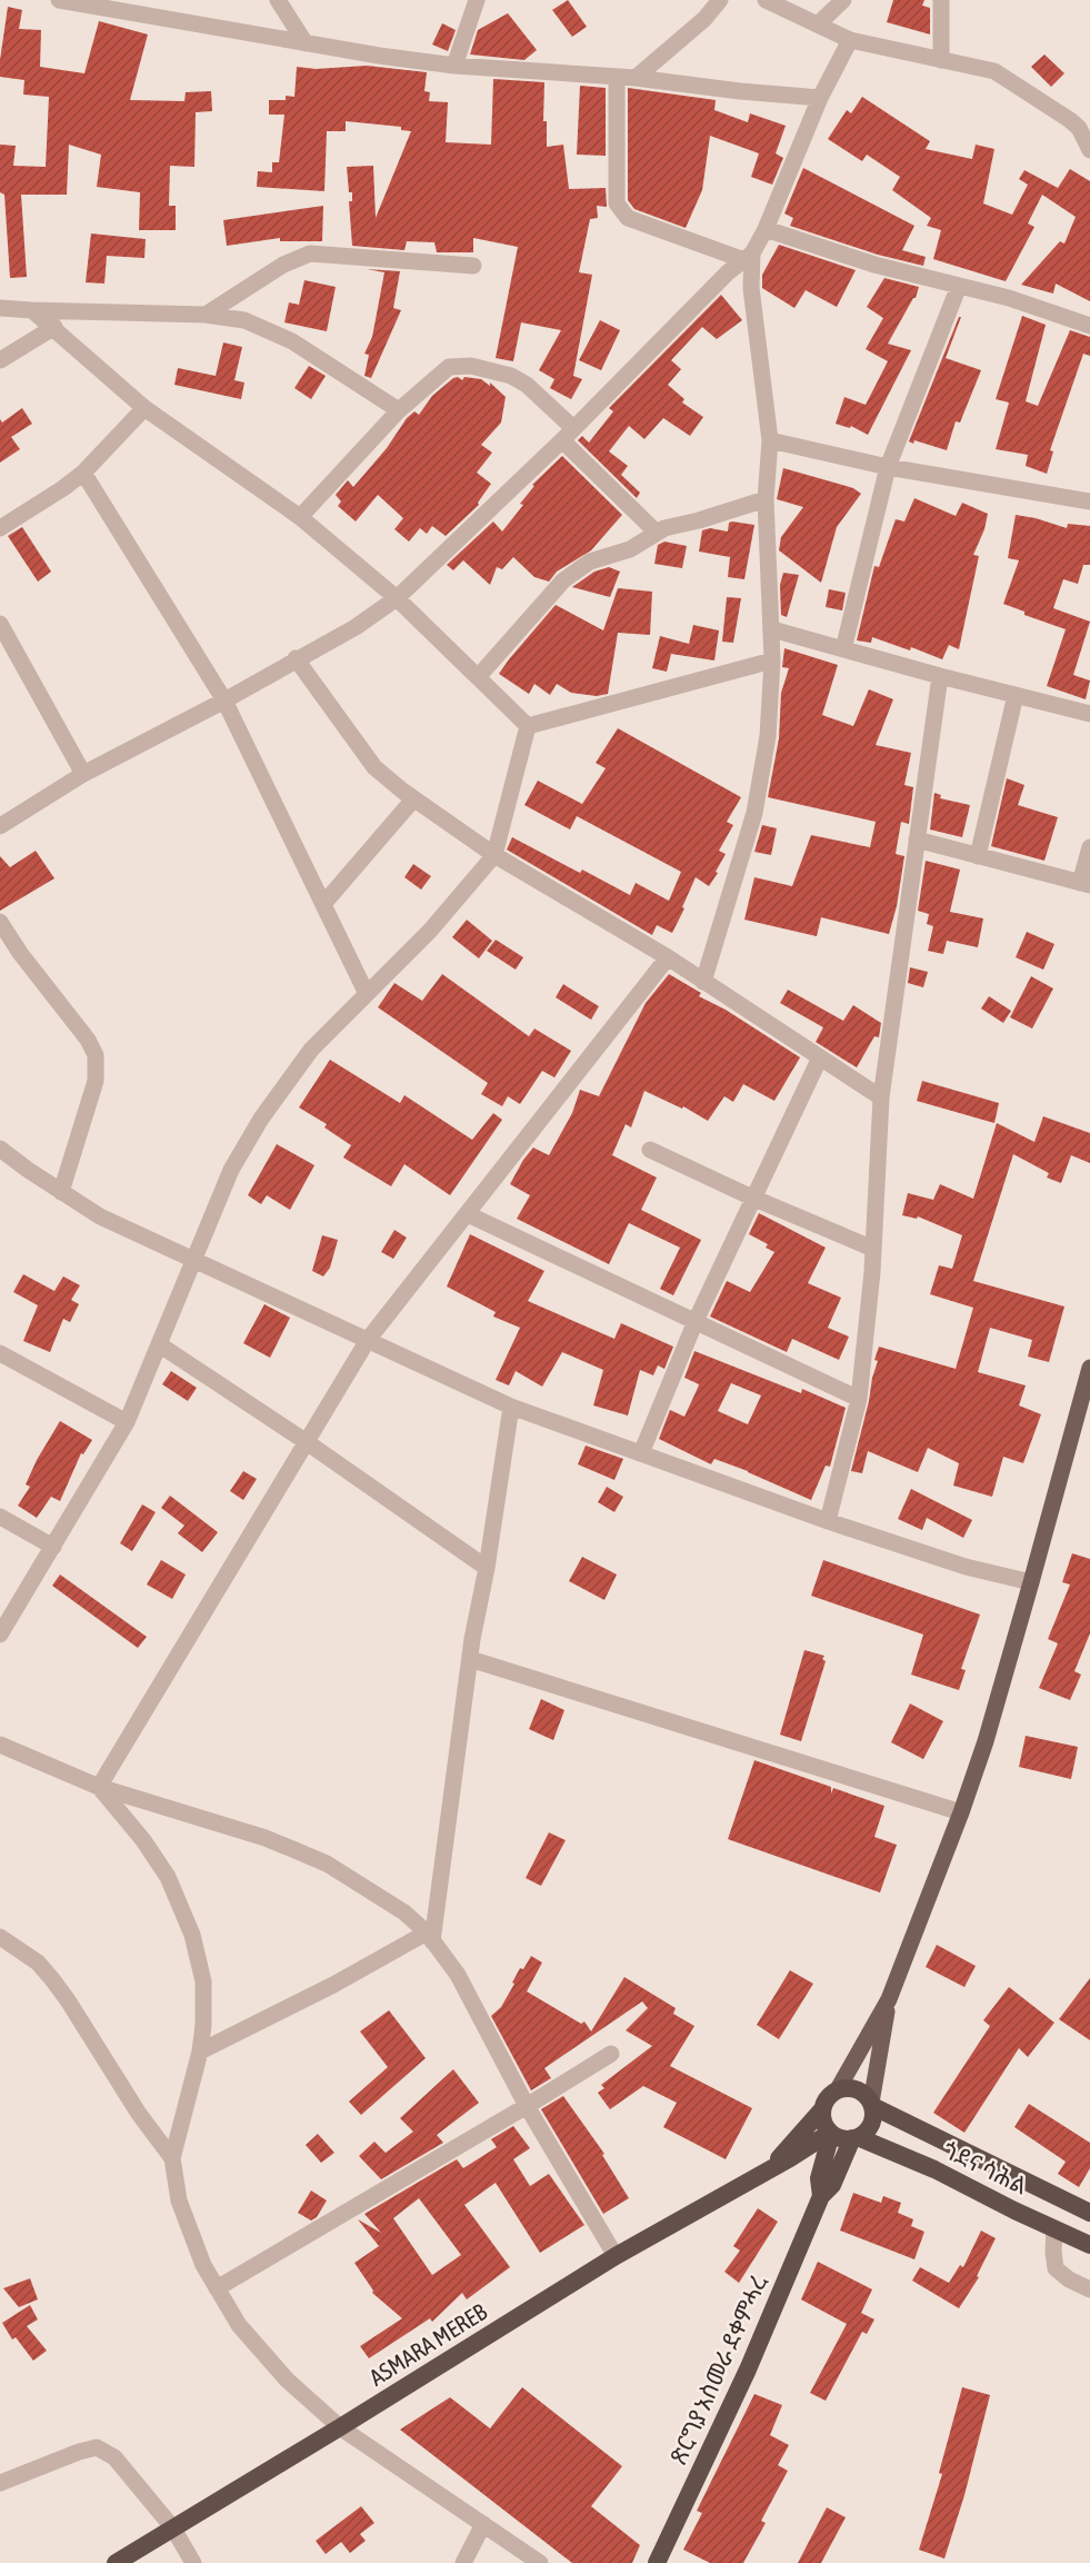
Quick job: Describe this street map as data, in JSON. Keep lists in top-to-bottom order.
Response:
{
  "streets": {
    "highway": ["ጎደና ሳሕል", "ASMARA MEREB", "ጽርግያ አስመራ ደቀምሓረ"]
  },
  "crossings": [
    ["ጎደና ሳሕል", "ASMARA MEREB"]
  ]
}
